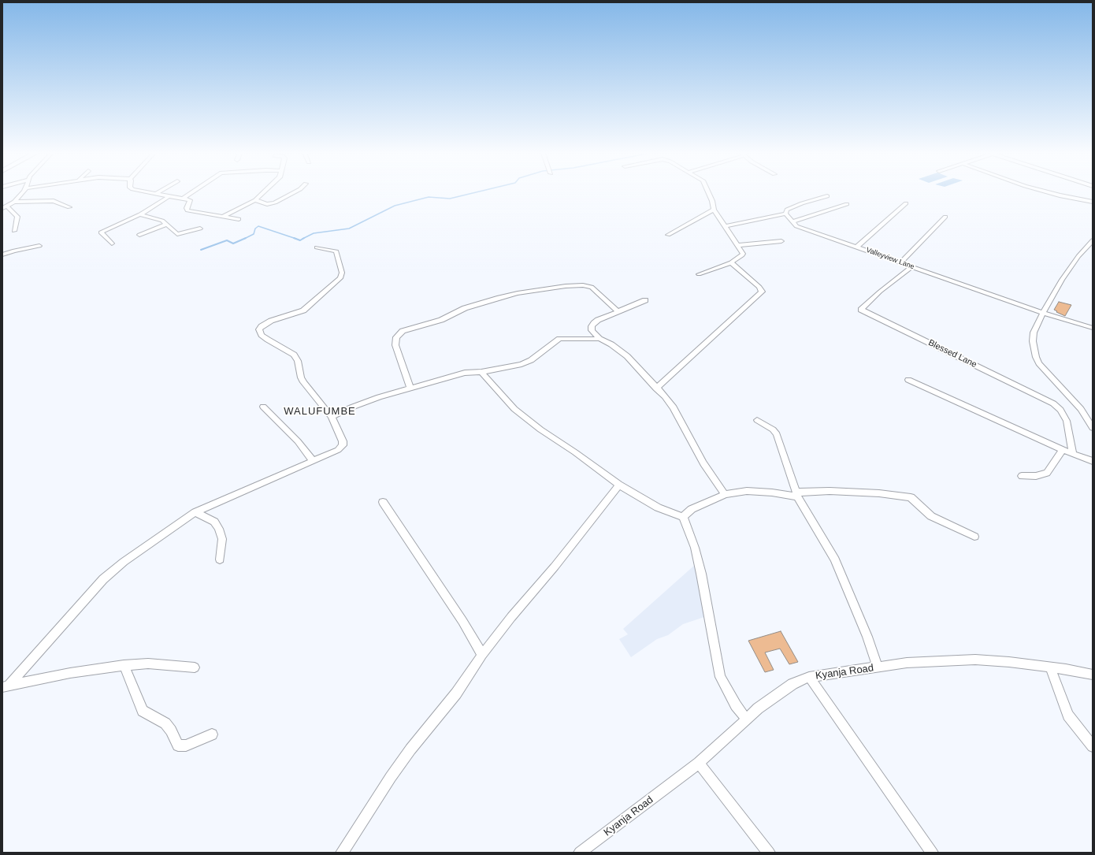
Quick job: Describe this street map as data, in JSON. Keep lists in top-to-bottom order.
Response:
{
  "streets": {
    "street": ["Valleyview Lane", "Blessed Lane", "Kyanja Road"]
  },
  "crossings": [
    ["Valleyview Lane", "Blessed Lane"]
  ],
  "districts": ["WALUFUMBE"]
}
